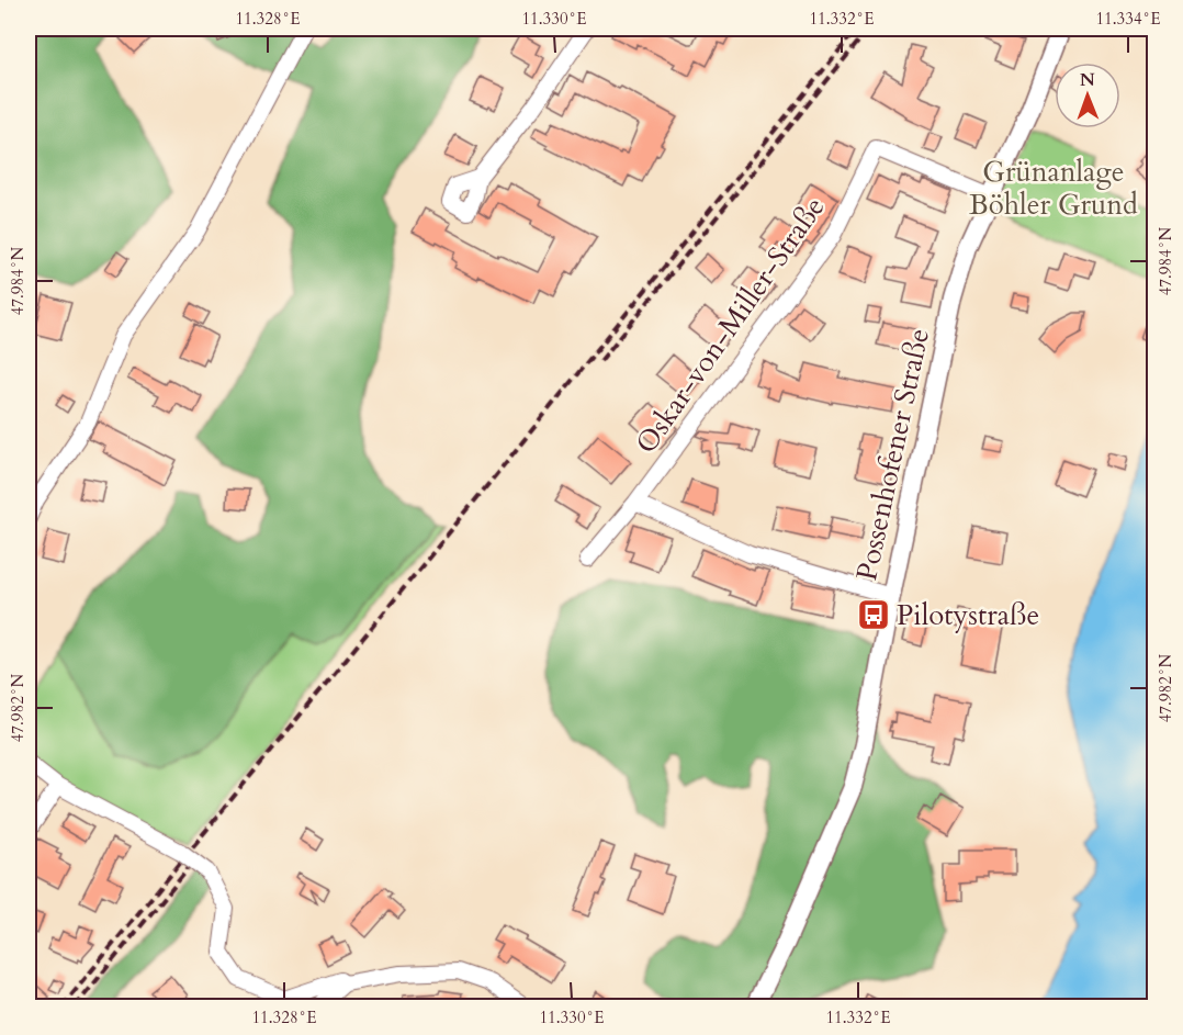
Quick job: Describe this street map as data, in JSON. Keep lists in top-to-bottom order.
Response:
{
  "streets": {
    "main road": ["Possenhofener Straße"],
    "street": ["Oskar-von-Miller-Straße"]
  },
  "crossings": [
    ["Oskar-von-Miller-Straße", "Possenhofener Straße"]
  ],
  "parks": ["Grünanlage Böhler Grund"],
  "places": {
    "bus stop": ["Pilotystraße"]
  },
  "north": "top",
  "coordinates": [
    "11.328°E",
    "11.330°E",
    "11.332°E",
    "11.334°E",
    "47.984°N",
    "47.982°N"
  ]
}
